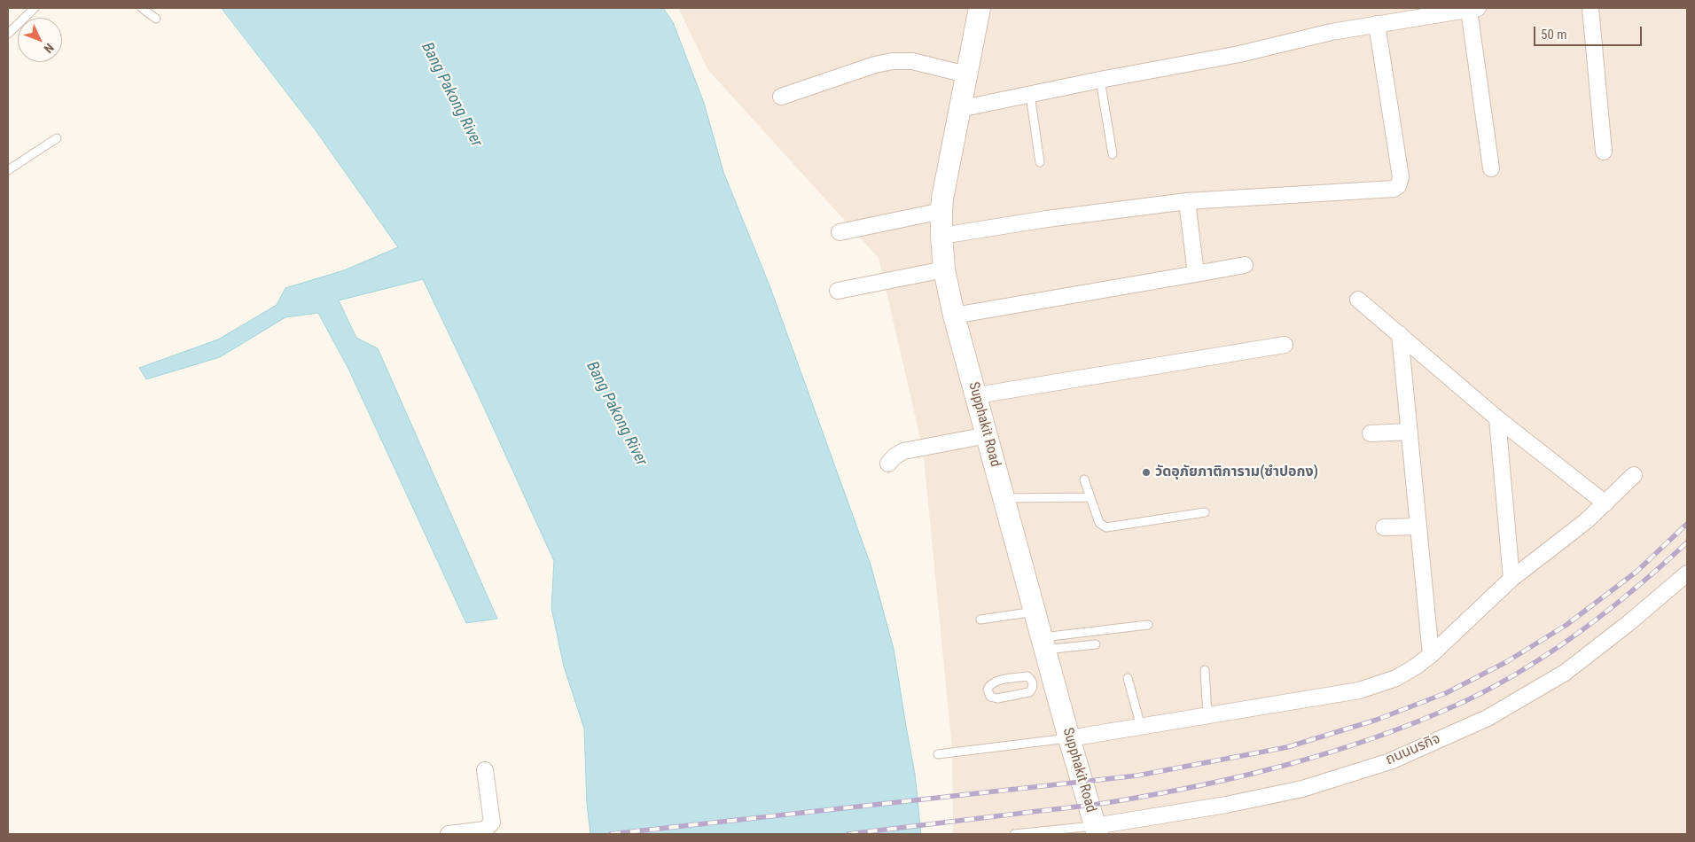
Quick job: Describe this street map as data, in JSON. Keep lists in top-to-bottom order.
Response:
{
  "streets": {
    "main road": ["Supphakit Road"],
    "street": ["ถนนนรกิจ"]
  },
  "crossings": [
    ["Supphakit Road", "ถนนนรกิจ"]
  ],
  "water": ["Bang Pakong River"],
  "places": ["วัดอุภัยภาติการาม(ซำปอกง)"],
  "scale_bar": "50 m",
  "north": "bottom right"
}
